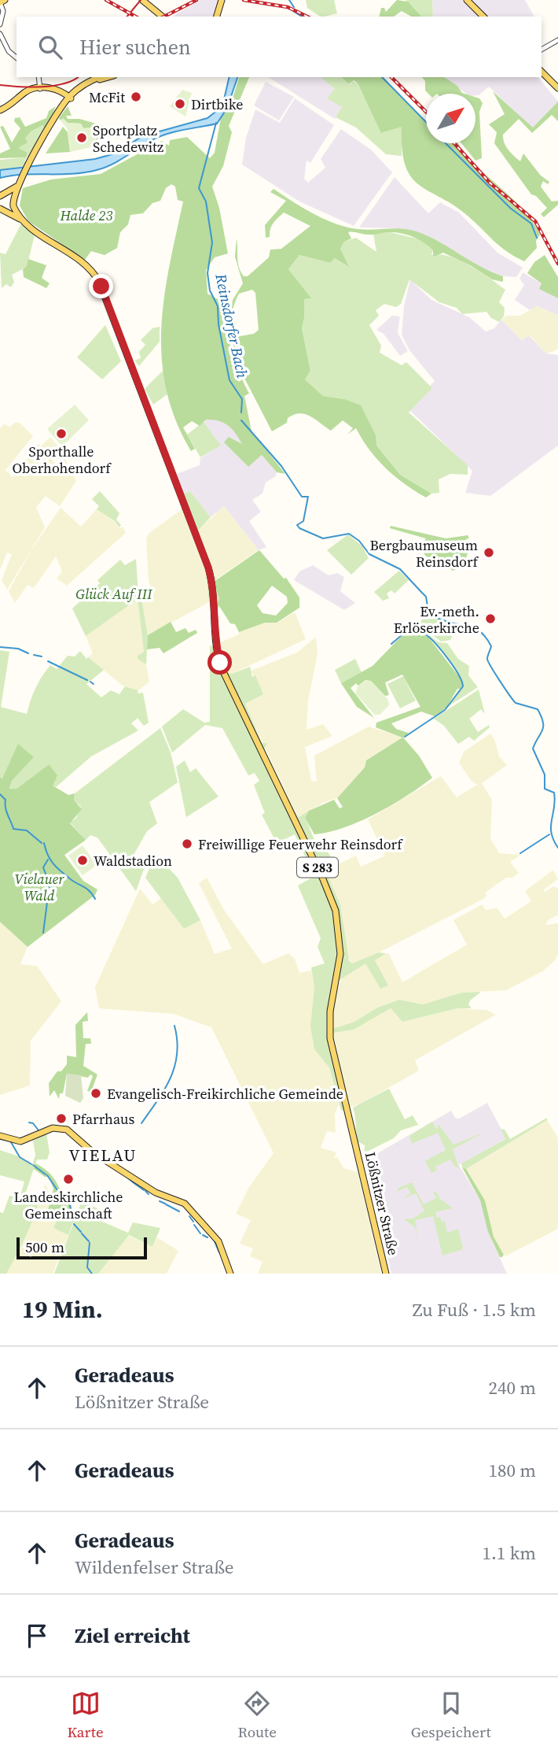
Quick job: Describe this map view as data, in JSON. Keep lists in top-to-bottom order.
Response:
{
  "streets": {
    "main road": ["S 283", "Lößnitzer Straße"]
  },
  "crossings": [
    ["S 283", "Lößnitzer Straße"]
  ],
  "districts": ["VIELAU"],
  "water": ["Reinsdorfer Bach"],
  "parks": ["Halde 23", "Glück Auf III", "Vielauer Wald"],
  "places": [
    "McFit",
    "Dirtbike",
    "Sportplatz Schedewitz",
    "Sporthalle Oberhohendorf",
    "Bergbaumuseum Reinsdorf",
    "Ev.-meth. Erlöserkirche",
    "Freiwillige Feuerwehr Reinsdorf",
    "Waldstadion",
    "Evangelisch-Freikirchliche Gemeinde",
    "Pfarrhaus",
    "Landeskirchliche Gemeinschaft"
  ],
  "scale_bar": "500 m",
  "north": "top right",
  "page": {
    "search": "Hier suchen",
    "scale": "500 m",
    "heading": ["19 Min.", "Zu Fuß · 1.5 km"],
    "list": [
      ["Geradeaus", "Lößnitzer Straße", "240 m"],
      ["Geradeaus", "180 m"],
      ["Geradeaus", "Wildenfelser Straße", "1.1 km"],
      "Ziel erreicht"
    ],
    "nav": ["Karte", "Route", "Gespeichert"]
  }
}
